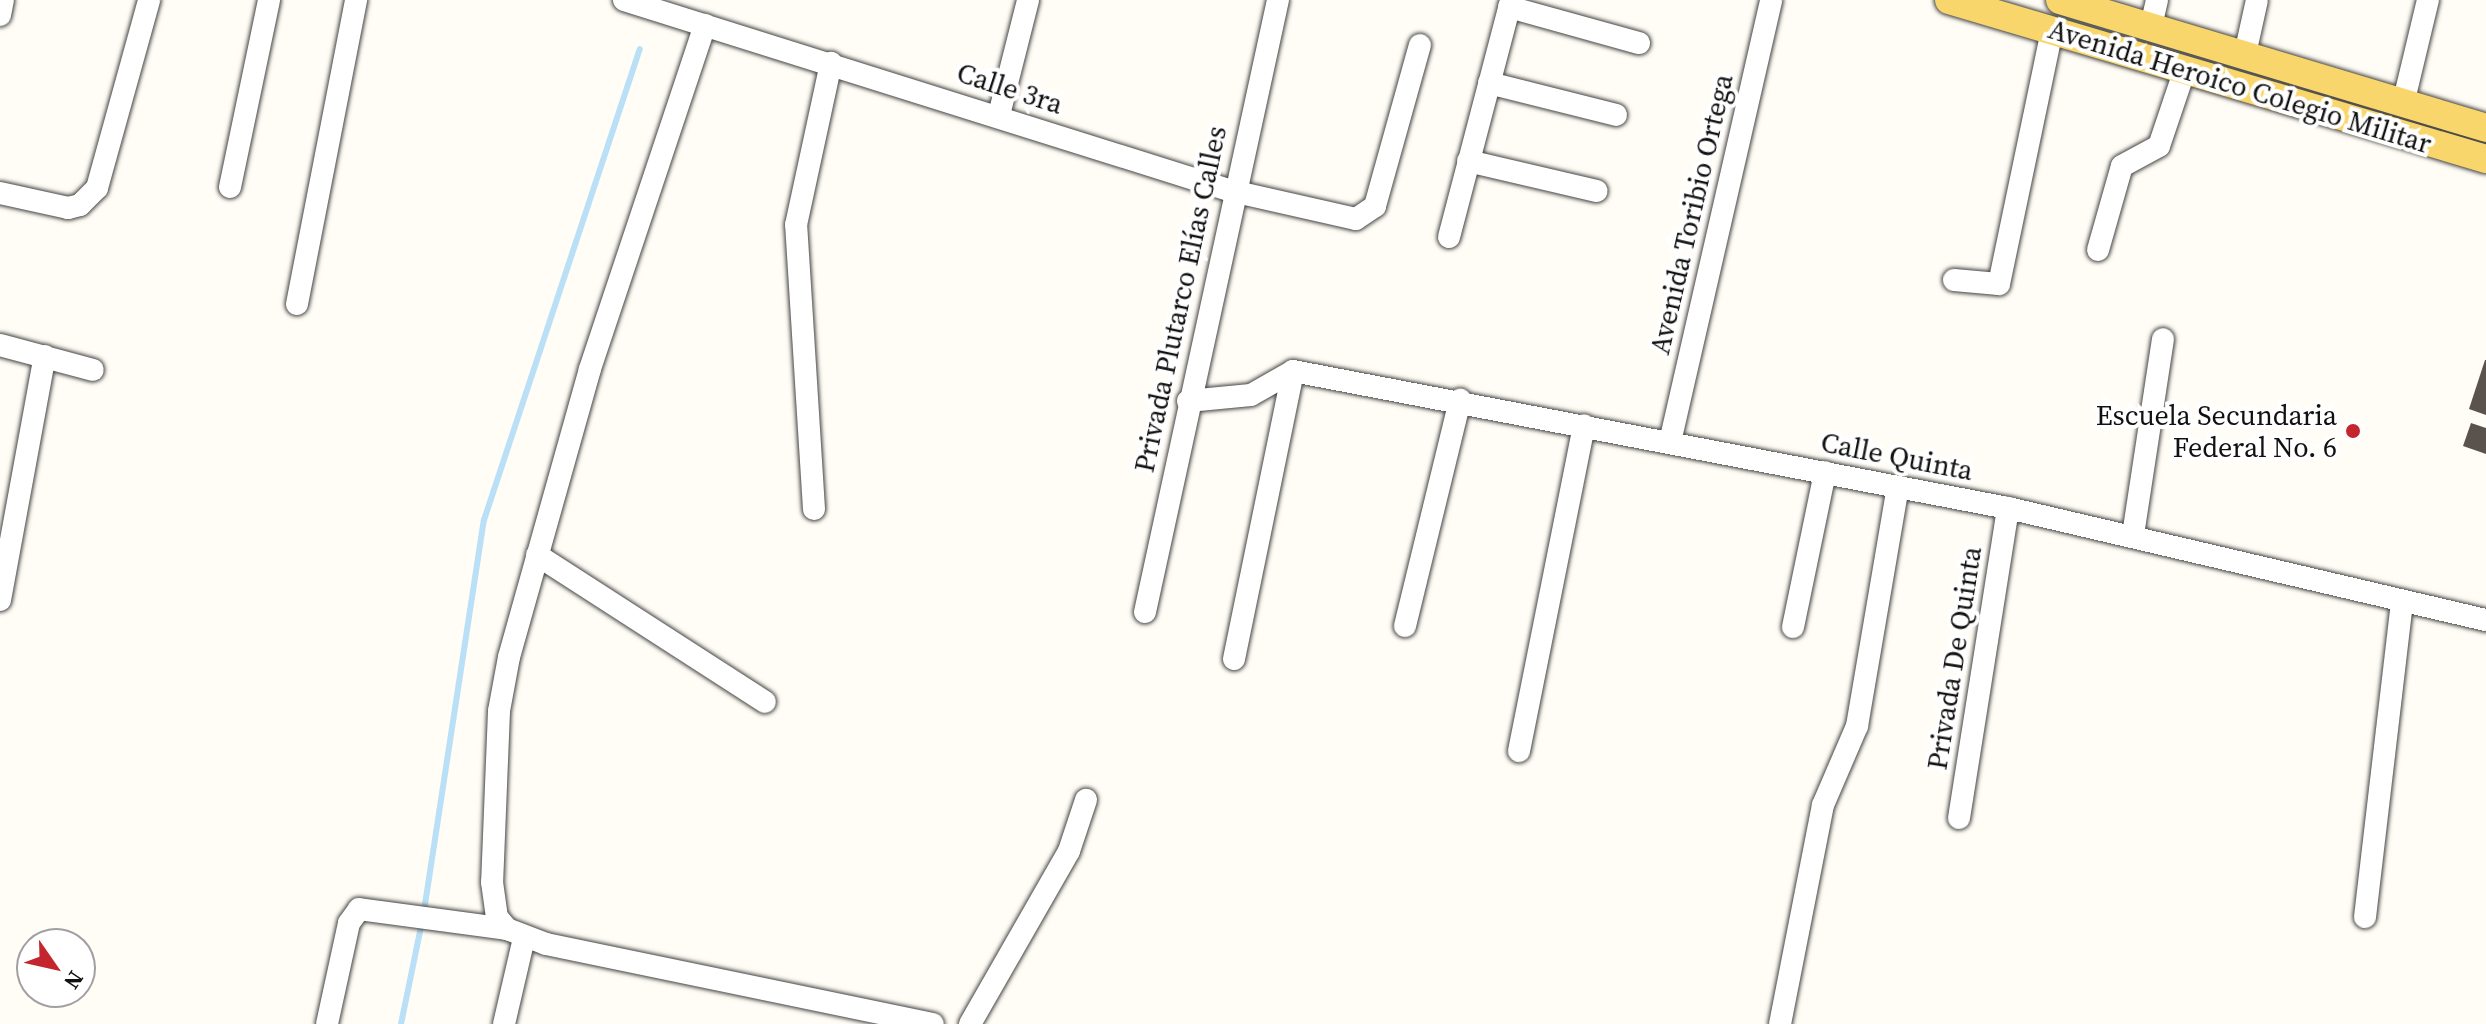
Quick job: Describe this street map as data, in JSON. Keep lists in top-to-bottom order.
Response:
{
  "streets": {
    "main road": ["Avenida Heroico Colegio Militar"],
    "street": [
      "Calle 3ra",
      "Avenida Toribio Ortega",
      "Privada Plutarco Elías Calles",
      "Calle Quinta",
      "Privada De Quinta"
    ]
  },
  "crossings": [
    ["Calle 3ra", "Privada Plutarco Elías Calles"],
    ["Avenida Toribio Ortega", "Calle Quinta"],
    ["Calle Quinta", "Privada De Quinta"]
  ],
  "places": ["Escuela Secundaria Federal No. 6"],
  "north": "bottom right"
}
